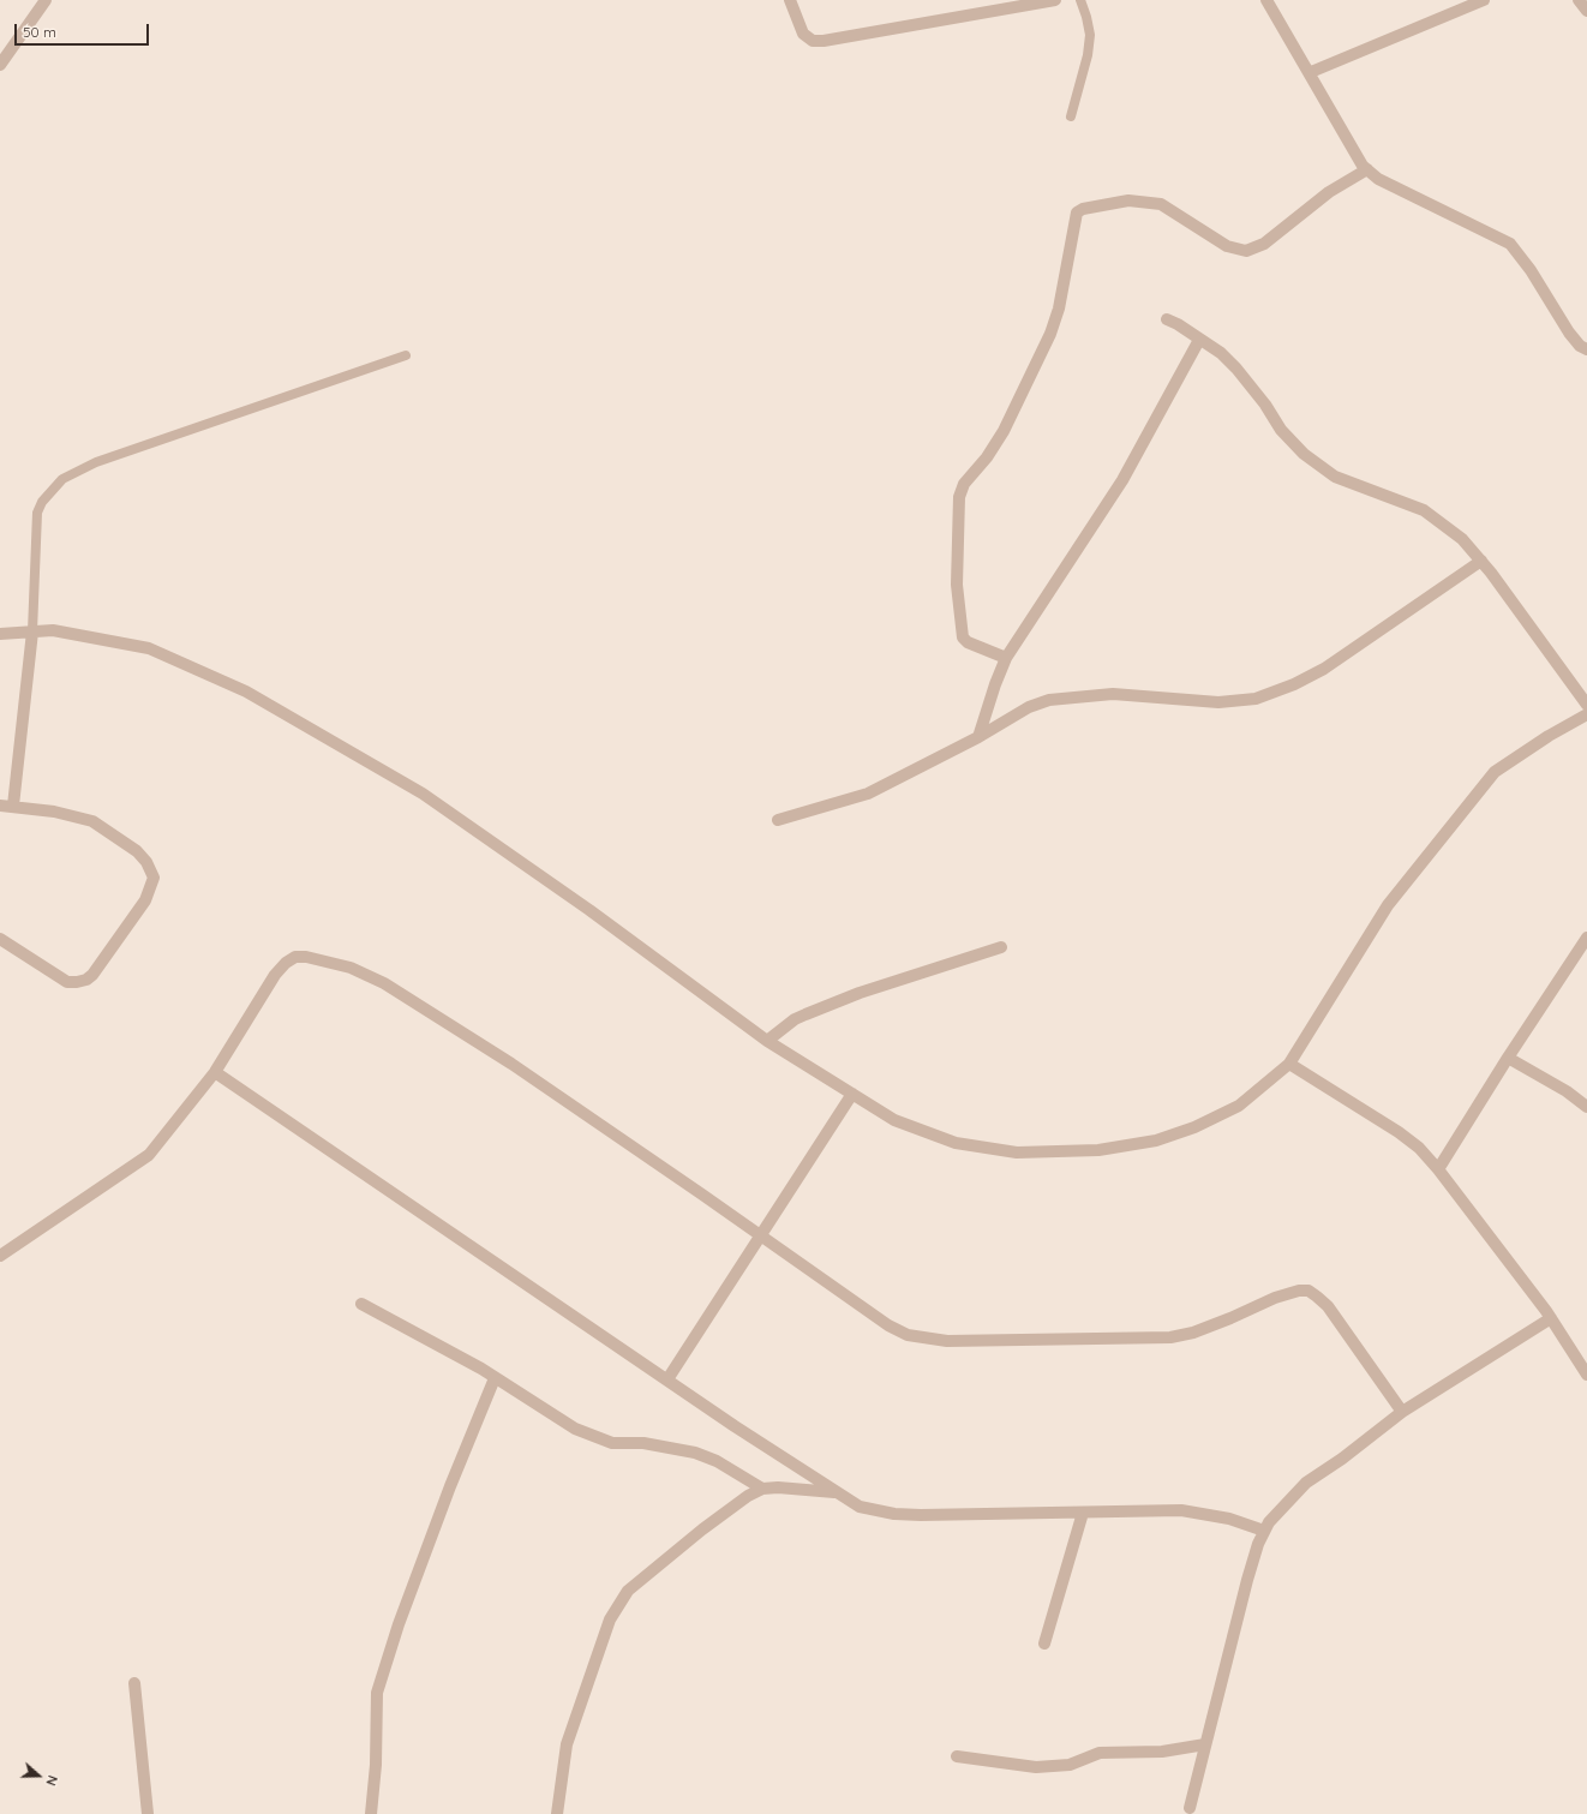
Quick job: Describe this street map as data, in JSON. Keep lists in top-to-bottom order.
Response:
{
  "scale_bar": "50 m",
  "north": "right"
}
